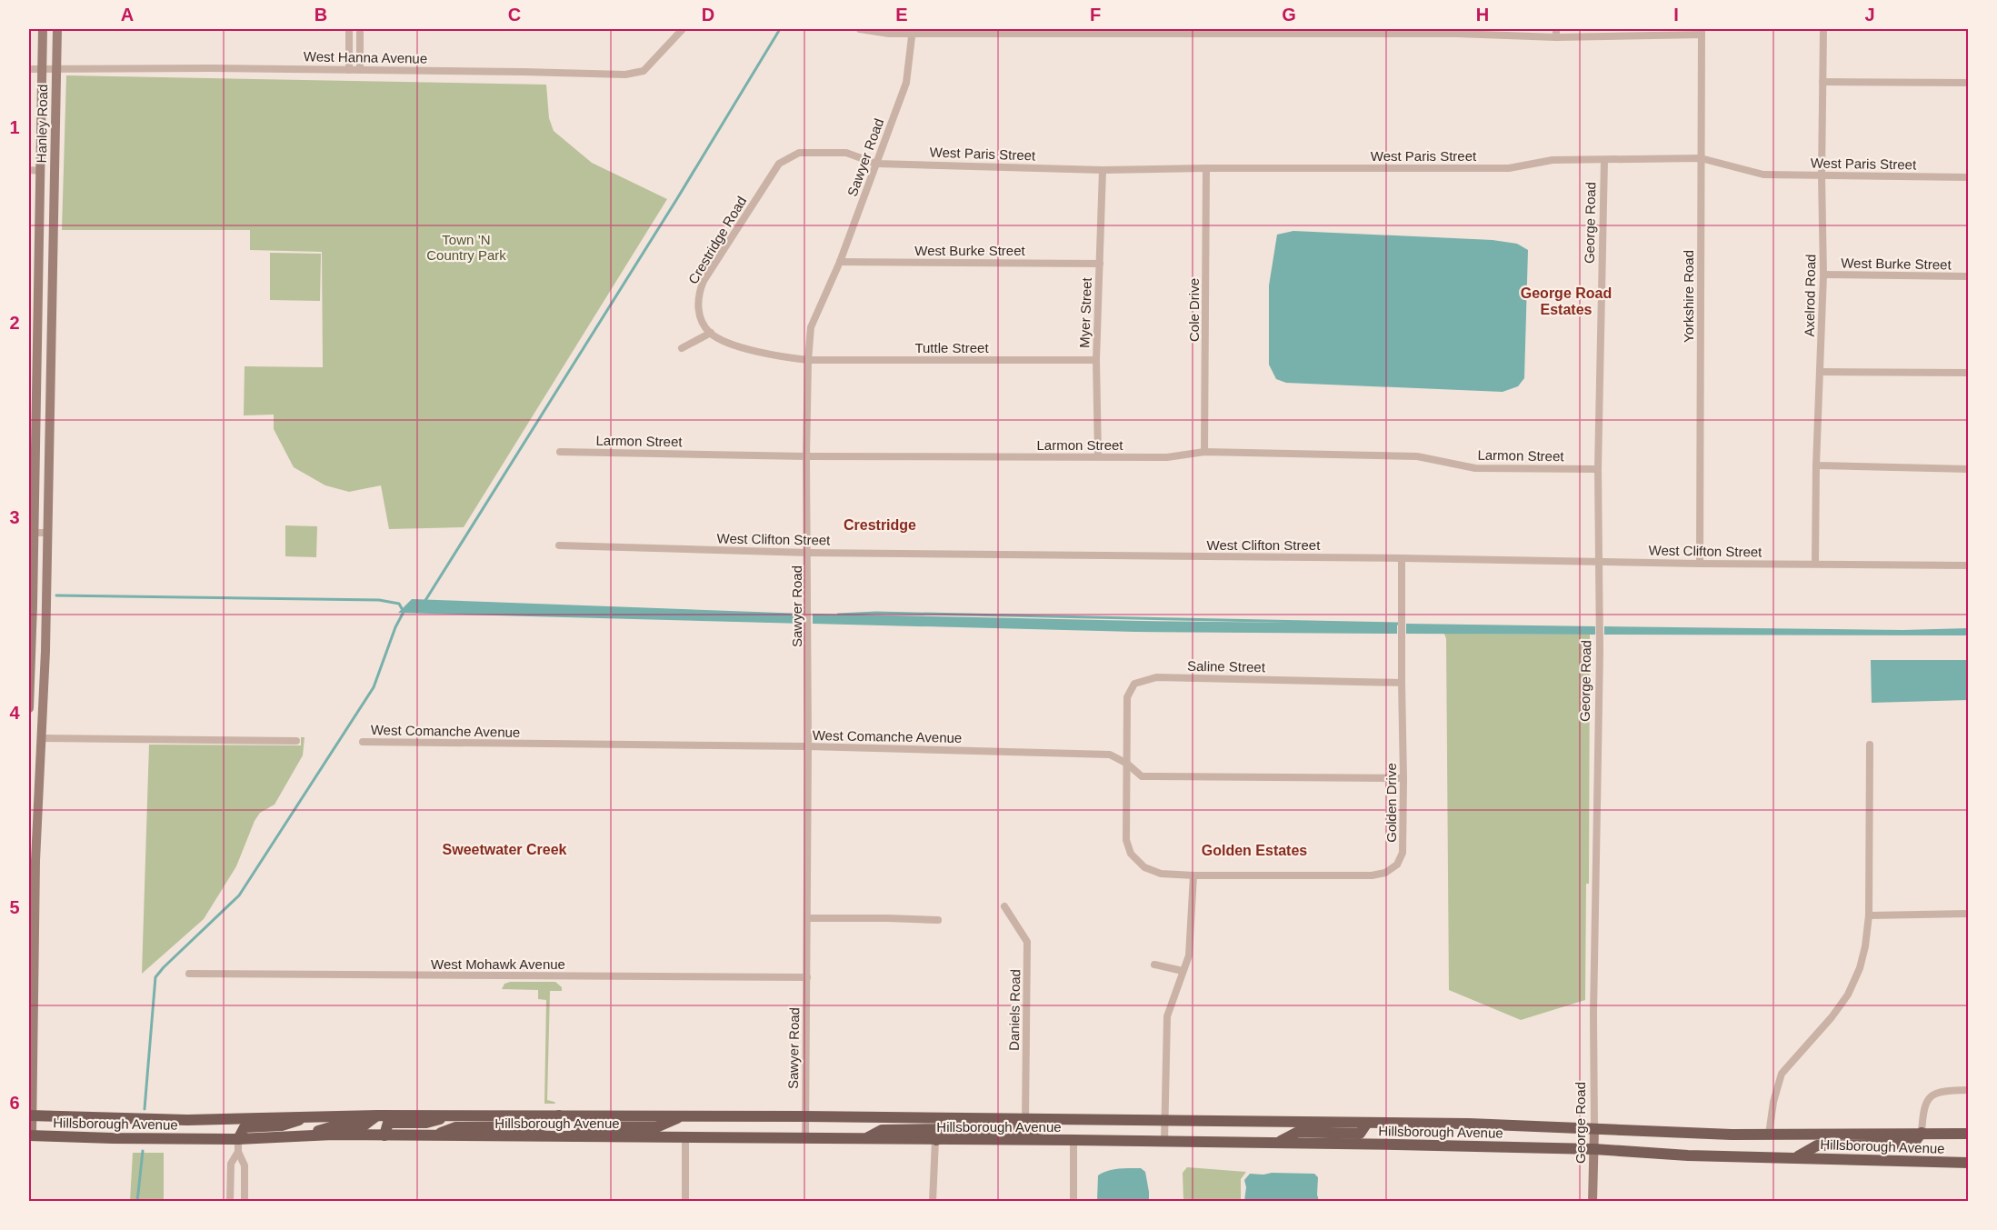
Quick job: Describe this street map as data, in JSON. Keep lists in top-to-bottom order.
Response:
{
  "streets": {
    "main road": ["Hanley Road", "George Road", "Hillsborough Avenue"],
    "street": [
      "West Hanna Avenue",
      "West Paris Street",
      "Sawyer Road",
      "Crestridge Road",
      "West Burke Street",
      "Axelrod Road",
      "Yorkshire Road",
      "Cole Drive",
      "Myer Street",
      "Tuttle Street",
      "Larmon Street",
      "West Clifton Street",
      "Saline Street",
      "West Comanche Avenue",
      "Golden Drive",
      "West Mohawk Avenue",
      "Daniels Road"
    ]
  },
  "crossings": [
    ["West Hanna Avenue", "Hanley Road"],
    ["Hanley Road", "Hillsborough Avenue"],
    ["West Paris Street", "Sawyer Road"],
    ["West Paris Street", "George Road"],
    ["West Paris Street", "Crestridge Road"],
    ["West Paris Street", "Axelrod Road"],
    ["West Paris Street", "Yorkshire Road"],
    ["West Paris Street", "Cole Drive"],
    ["West Paris Street", "Myer Street"],
    ["Sawyer Road", "Crestridge Road"],
    ["Sawyer Road", "West Burke Street"],
    ["Sawyer Road", "Tuttle Street"],
    ["Sawyer Road", "Larmon Street"],
    ["Sawyer Road", "West Clifton Street"],
    ["Sawyer Road", "West Comanche Avenue"],
    ["Sawyer Road", "West Mohawk Avenue"],
    ["Sawyer Road", "Hillsborough Avenue"],
    ["George Road", "Larmon Street"],
    ["George Road", "West Clifton Street"],
    ["George Road", "Hillsborough Avenue"],
    ["West Burke Street", "Axelrod Road"],
    ["West Burke Street", "Myer Street"],
    ["Axelrod Road", "West Clifton Street"],
    ["Yorkshire Road", "West Clifton Street"],
    ["Cole Drive", "Larmon Street"],
    ["Myer Street", "Tuttle Street"],
    ["Myer Street", "Larmon Street"],
    ["West Clifton Street", "Golden Drive"],
    ["Saline Street", "West Comanche Avenue"],
    ["Saline Street", "Golden Drive"],
    ["West Comanche Avenue", "Golden Drive"],
    ["Daniels Road", "Hillsborough Avenue"]
  ],
  "districts": [
    "George Road Estates",
    "Crestridge",
    "Sweetwater Creek",
    "Golden Estates"
  ],
  "parks": ["Town ’N Country Park"],
  "grid": {
    "columns": [
      "A",
      "B",
      "C",
      "D",
      "E",
      "F",
      "G",
      "H",
      "I",
      "J"
    ],
    "rows": [
      "1",
      "2",
      "3",
      "4",
      "5",
      "6"
    ]
  }
}
